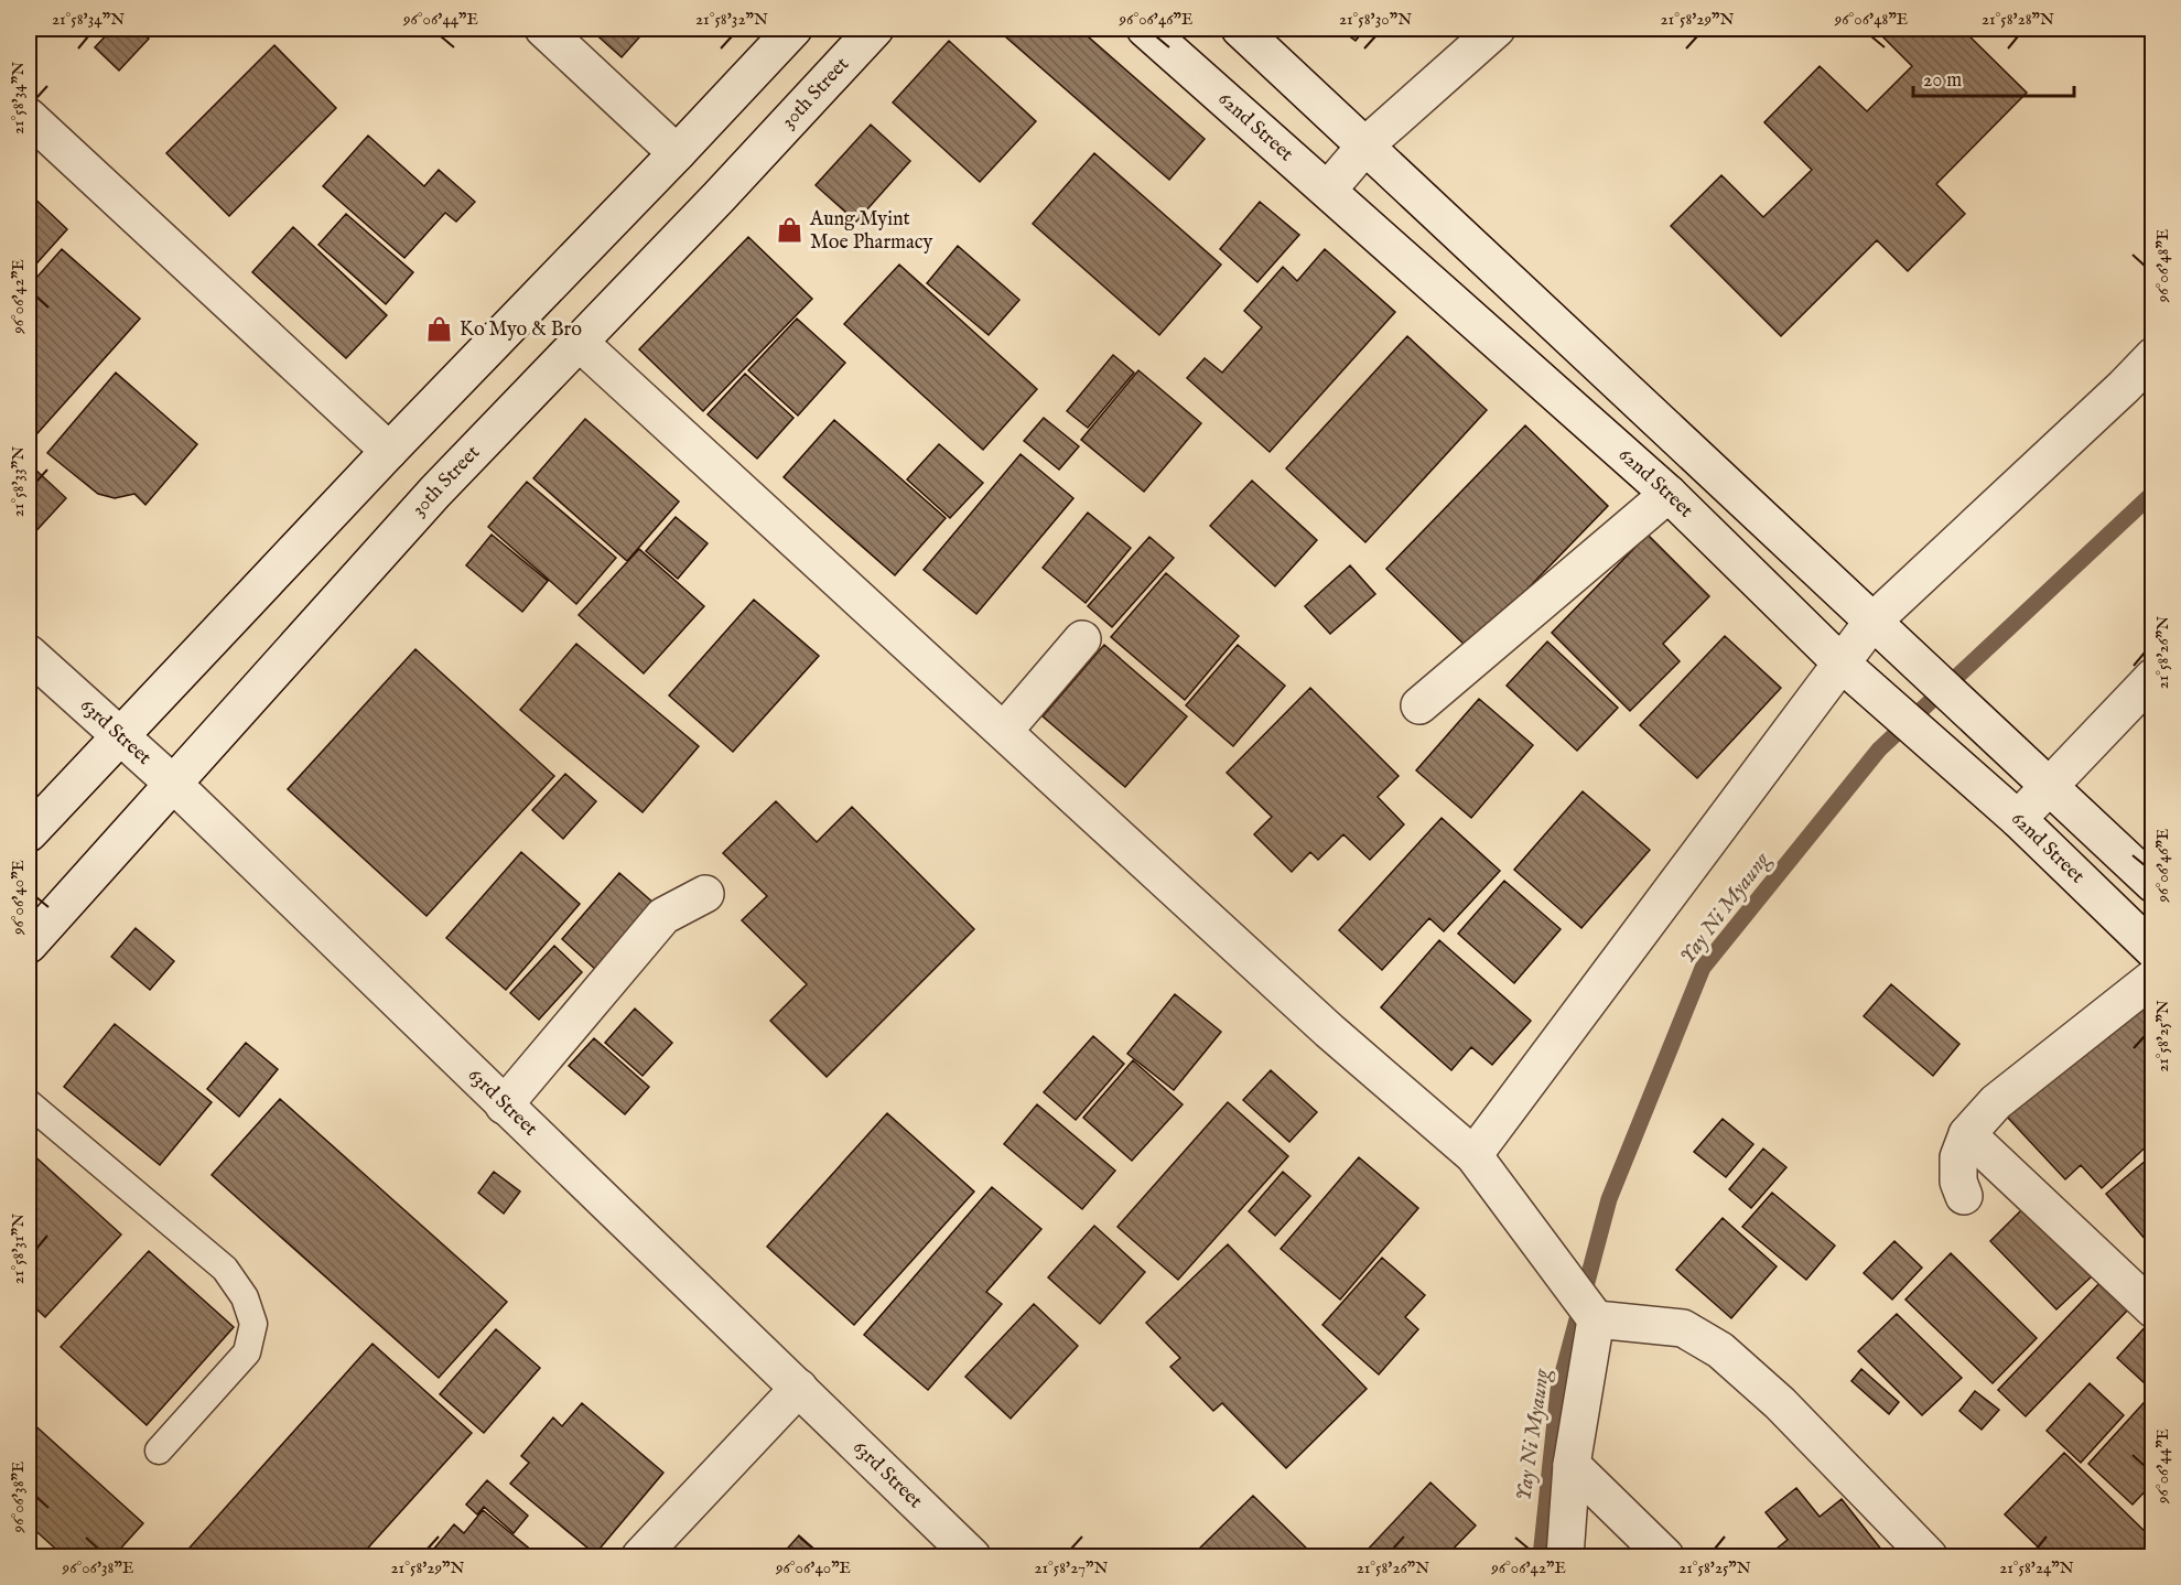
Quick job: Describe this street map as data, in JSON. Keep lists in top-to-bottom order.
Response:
{
  "streets": {
    "street": ["30th Street", "62nd Street", "63rd Street"]
  },
  "crossings": [
    ["30th Street", "63rd Street"]
  ],
  "water": ["Yay Ni Myaung"],
  "places": {
    "shop": ["Aung Myint Moe Pharmacy", "Ko Myo & Bro"]
  },
  "scale_bar": "20 m",
  "coordinates": [
    "21°58'34\"N",
    "96°06'44\"E",
    "21°58'32\"N",
    "96°06'46\"E",
    "21°58'30\"N",
    "21°58'29\"N",
    "96°06'48\"E",
    "21°58'28\"N",
    "96°06'42\"E",
    "21°58'33\"N",
    "21°58'26\"N",
    "96°06'40\"E",
    "21°58'25\"N",
    "21°58'31\"N",
    "96°06'38\"E",
    "21°58'27\"N",
    "21°58'24\"N"
  ]
}
